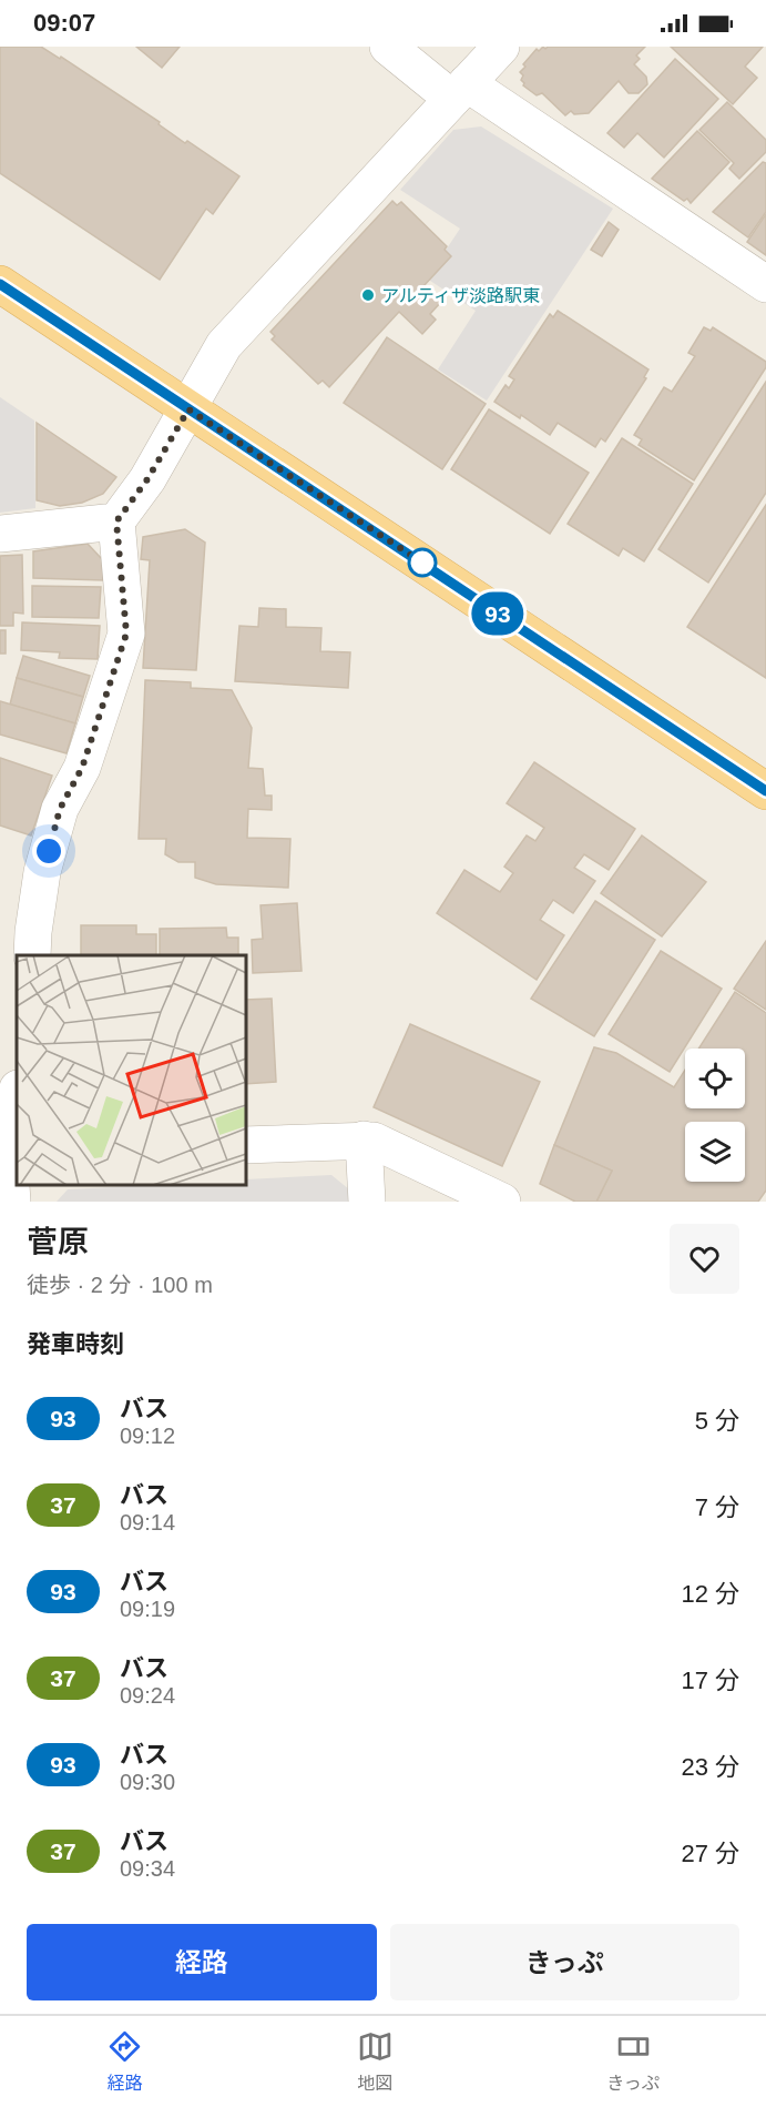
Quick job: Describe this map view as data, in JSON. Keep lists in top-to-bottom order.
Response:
{
  "places": ["アルティザ淡路駅東"],
  "lines": ["bus line 93"],
  "page": {
    "status": "09:07",
    "on_map": "93",
    "heading": [
      ["菅原", "徒歩 · 2 分 · 100 m"],
      "発車時刻"
    ],
    "list": [
      {
        "mark": "93",
        "name": "バス",
        "note": "09:12",
        "value": "5 分"
      },
      {
        "mark": "37",
        "name": "バス",
        "note": "09:14",
        "value": "7 分"
      },
      {
        "mark": "93",
        "name": "バス",
        "note": "09:19",
        "value": "12 分"
      },
      {
        "mark": "37",
        "name": "バス",
        "note": "09:24",
        "value": "17 分"
      },
      {
        "mark": "93",
        "name": "バス",
        "note": "09:30",
        "value": "23 分"
      },
      {
        "mark": "37",
        "name": "バス",
        "note": "09:34",
        "value": "27 分"
      }
    ],
    "buttons": ["経路", "きっぷ"],
    "tabs": ["経路", "地図", "きっぷ"]
  }
}
